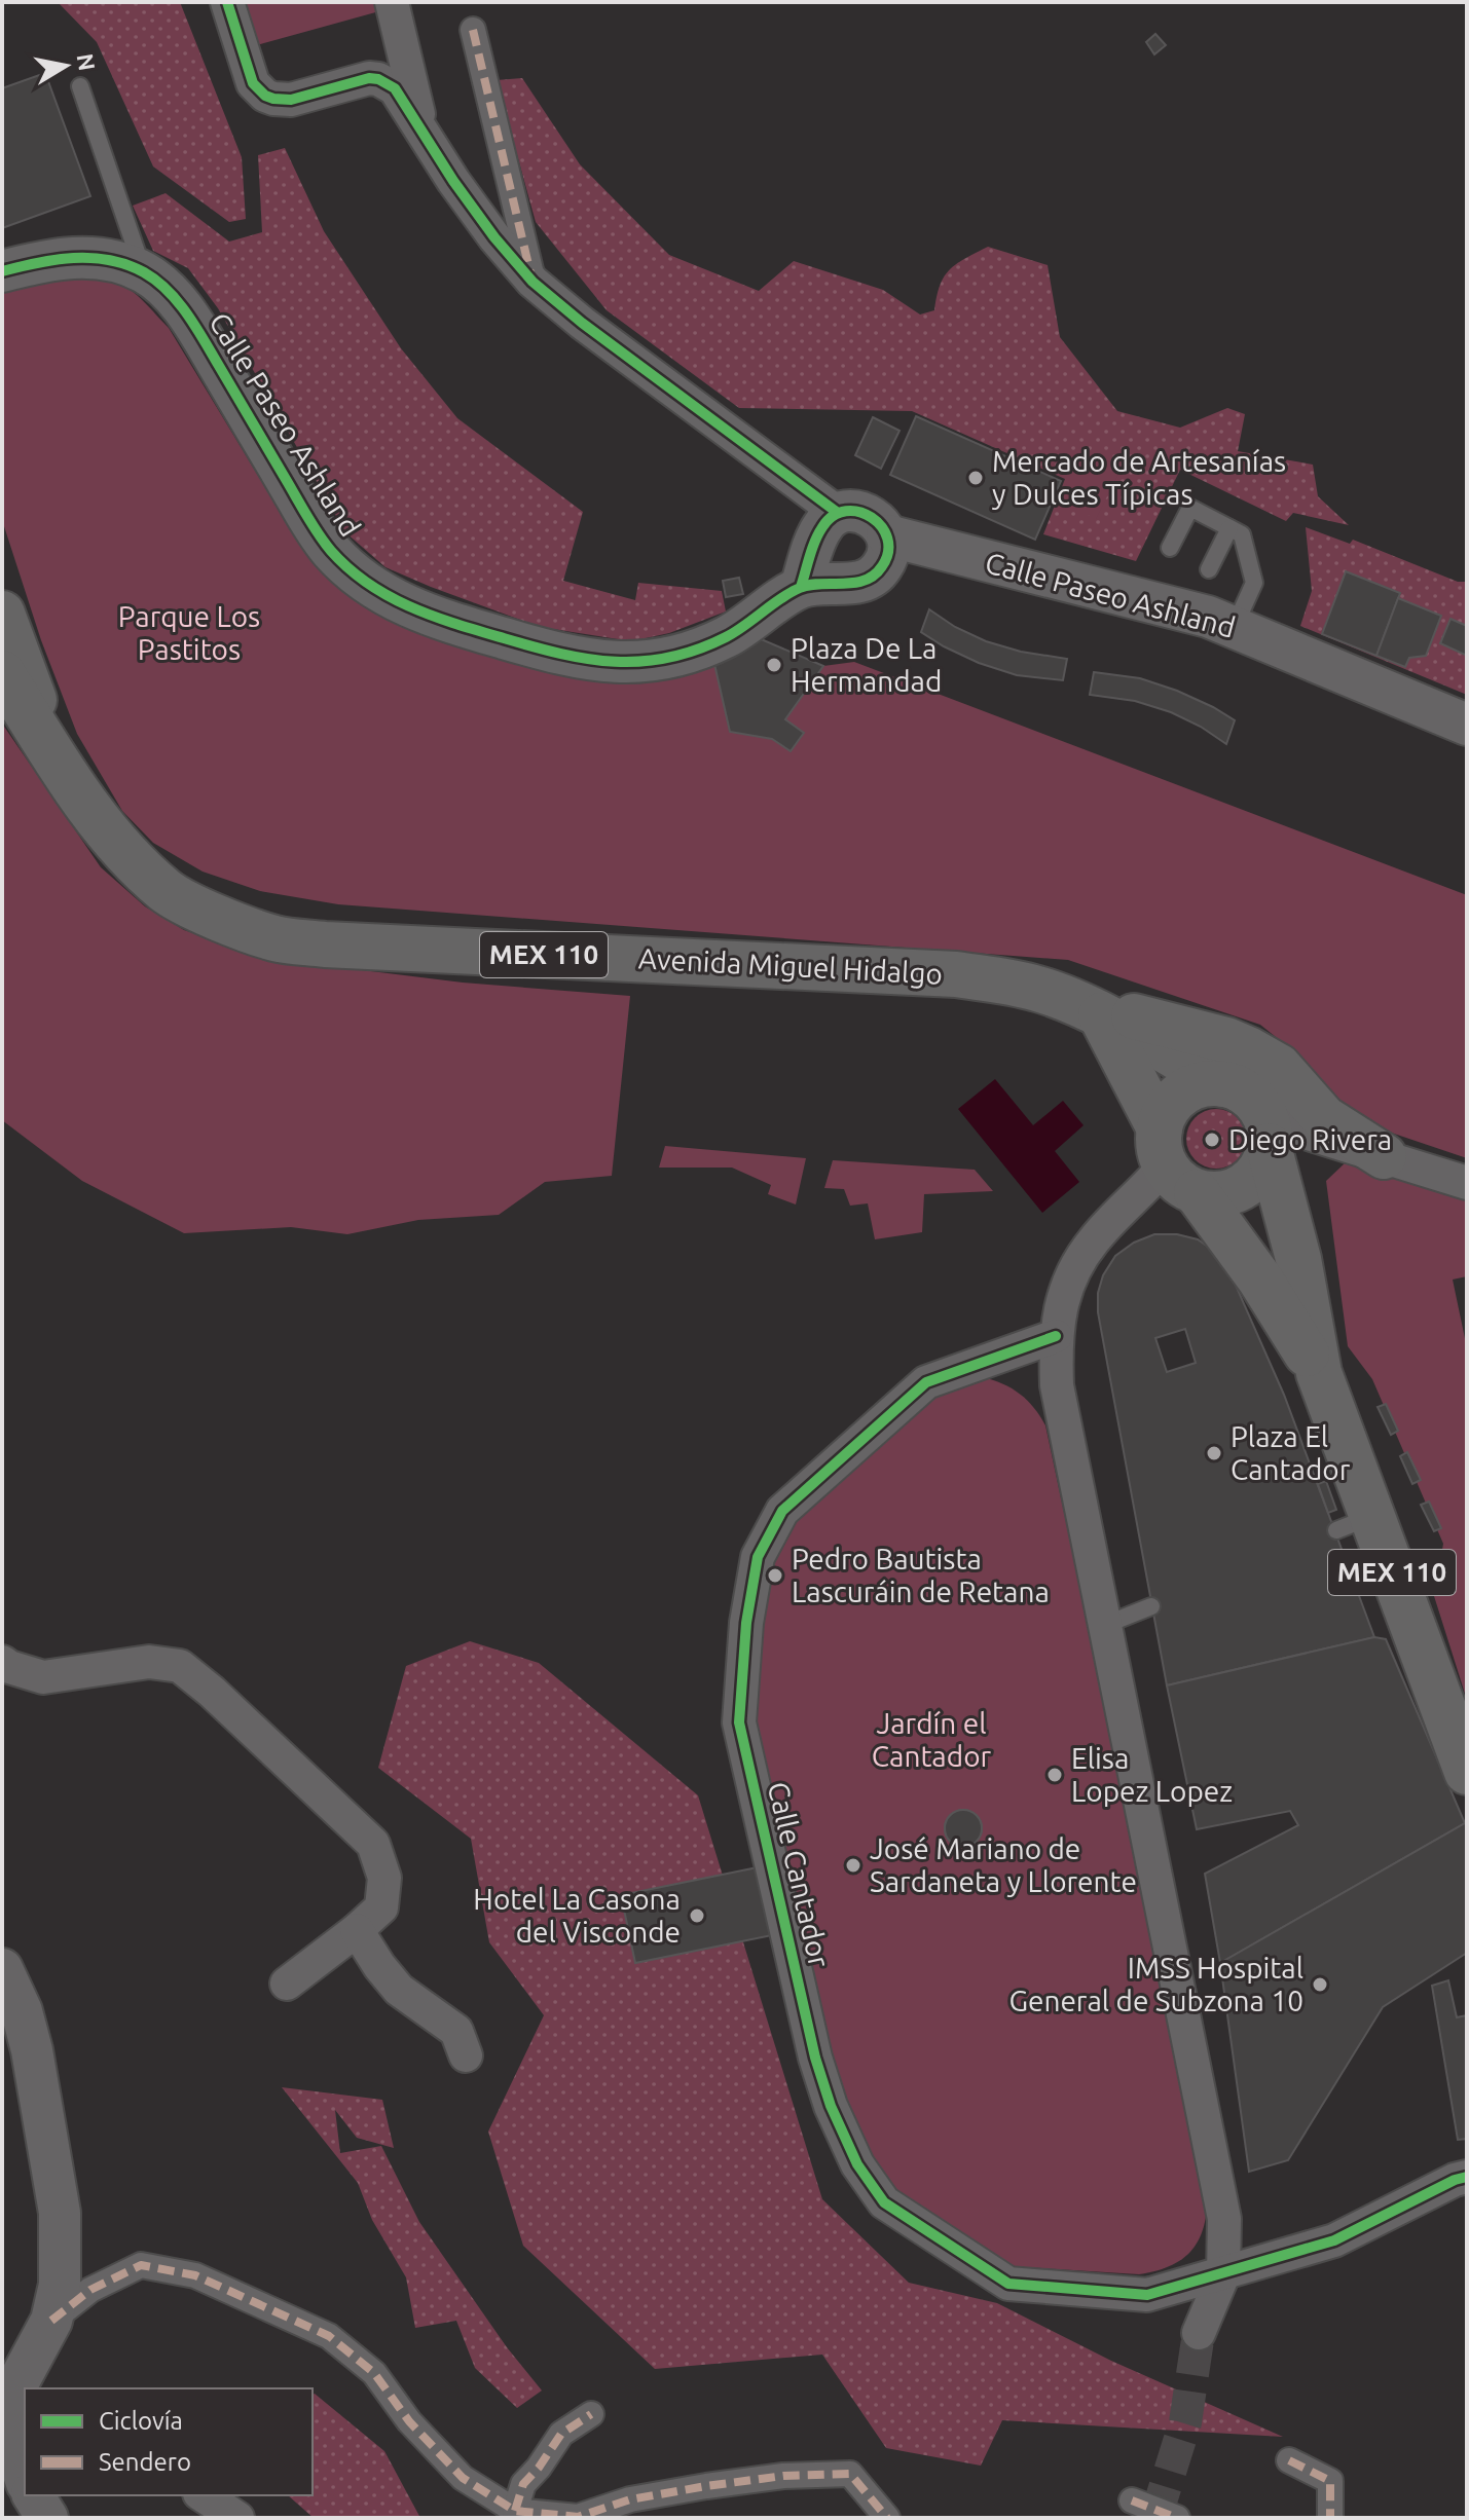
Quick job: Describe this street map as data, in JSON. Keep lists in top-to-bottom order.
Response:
{
  "streets": {
    "main road": ["MEX 110", "Avenida Miguel Hidalgo"],
    "street": ["Calle Paseo Ashland", "Calle Cantador"]
  },
  "crossings": [
    ["MEX 110", "Avenida Miguel Hidalgo"]
  ],
  "parks": ["Parque Los Pastitos", "Jardín el Cantador"],
  "places": [
    "Mercado de Artesanías y Dulces Típicas",
    "Plaza De La Hermandad",
    "Diego Rivera",
    "Plaza El Cantador",
    "Pedro Bautista Lascuráin de Retana",
    "Elisa Lopez Lopez",
    "José Mariano de Sardaneta y Llorente",
    "Hotel La Casona del Visconde",
    "IMSS Hospital General de Subzona 10"
  ],
  "legend": ["Ciclovía", "Sendero"],
  "north": "right"
}
